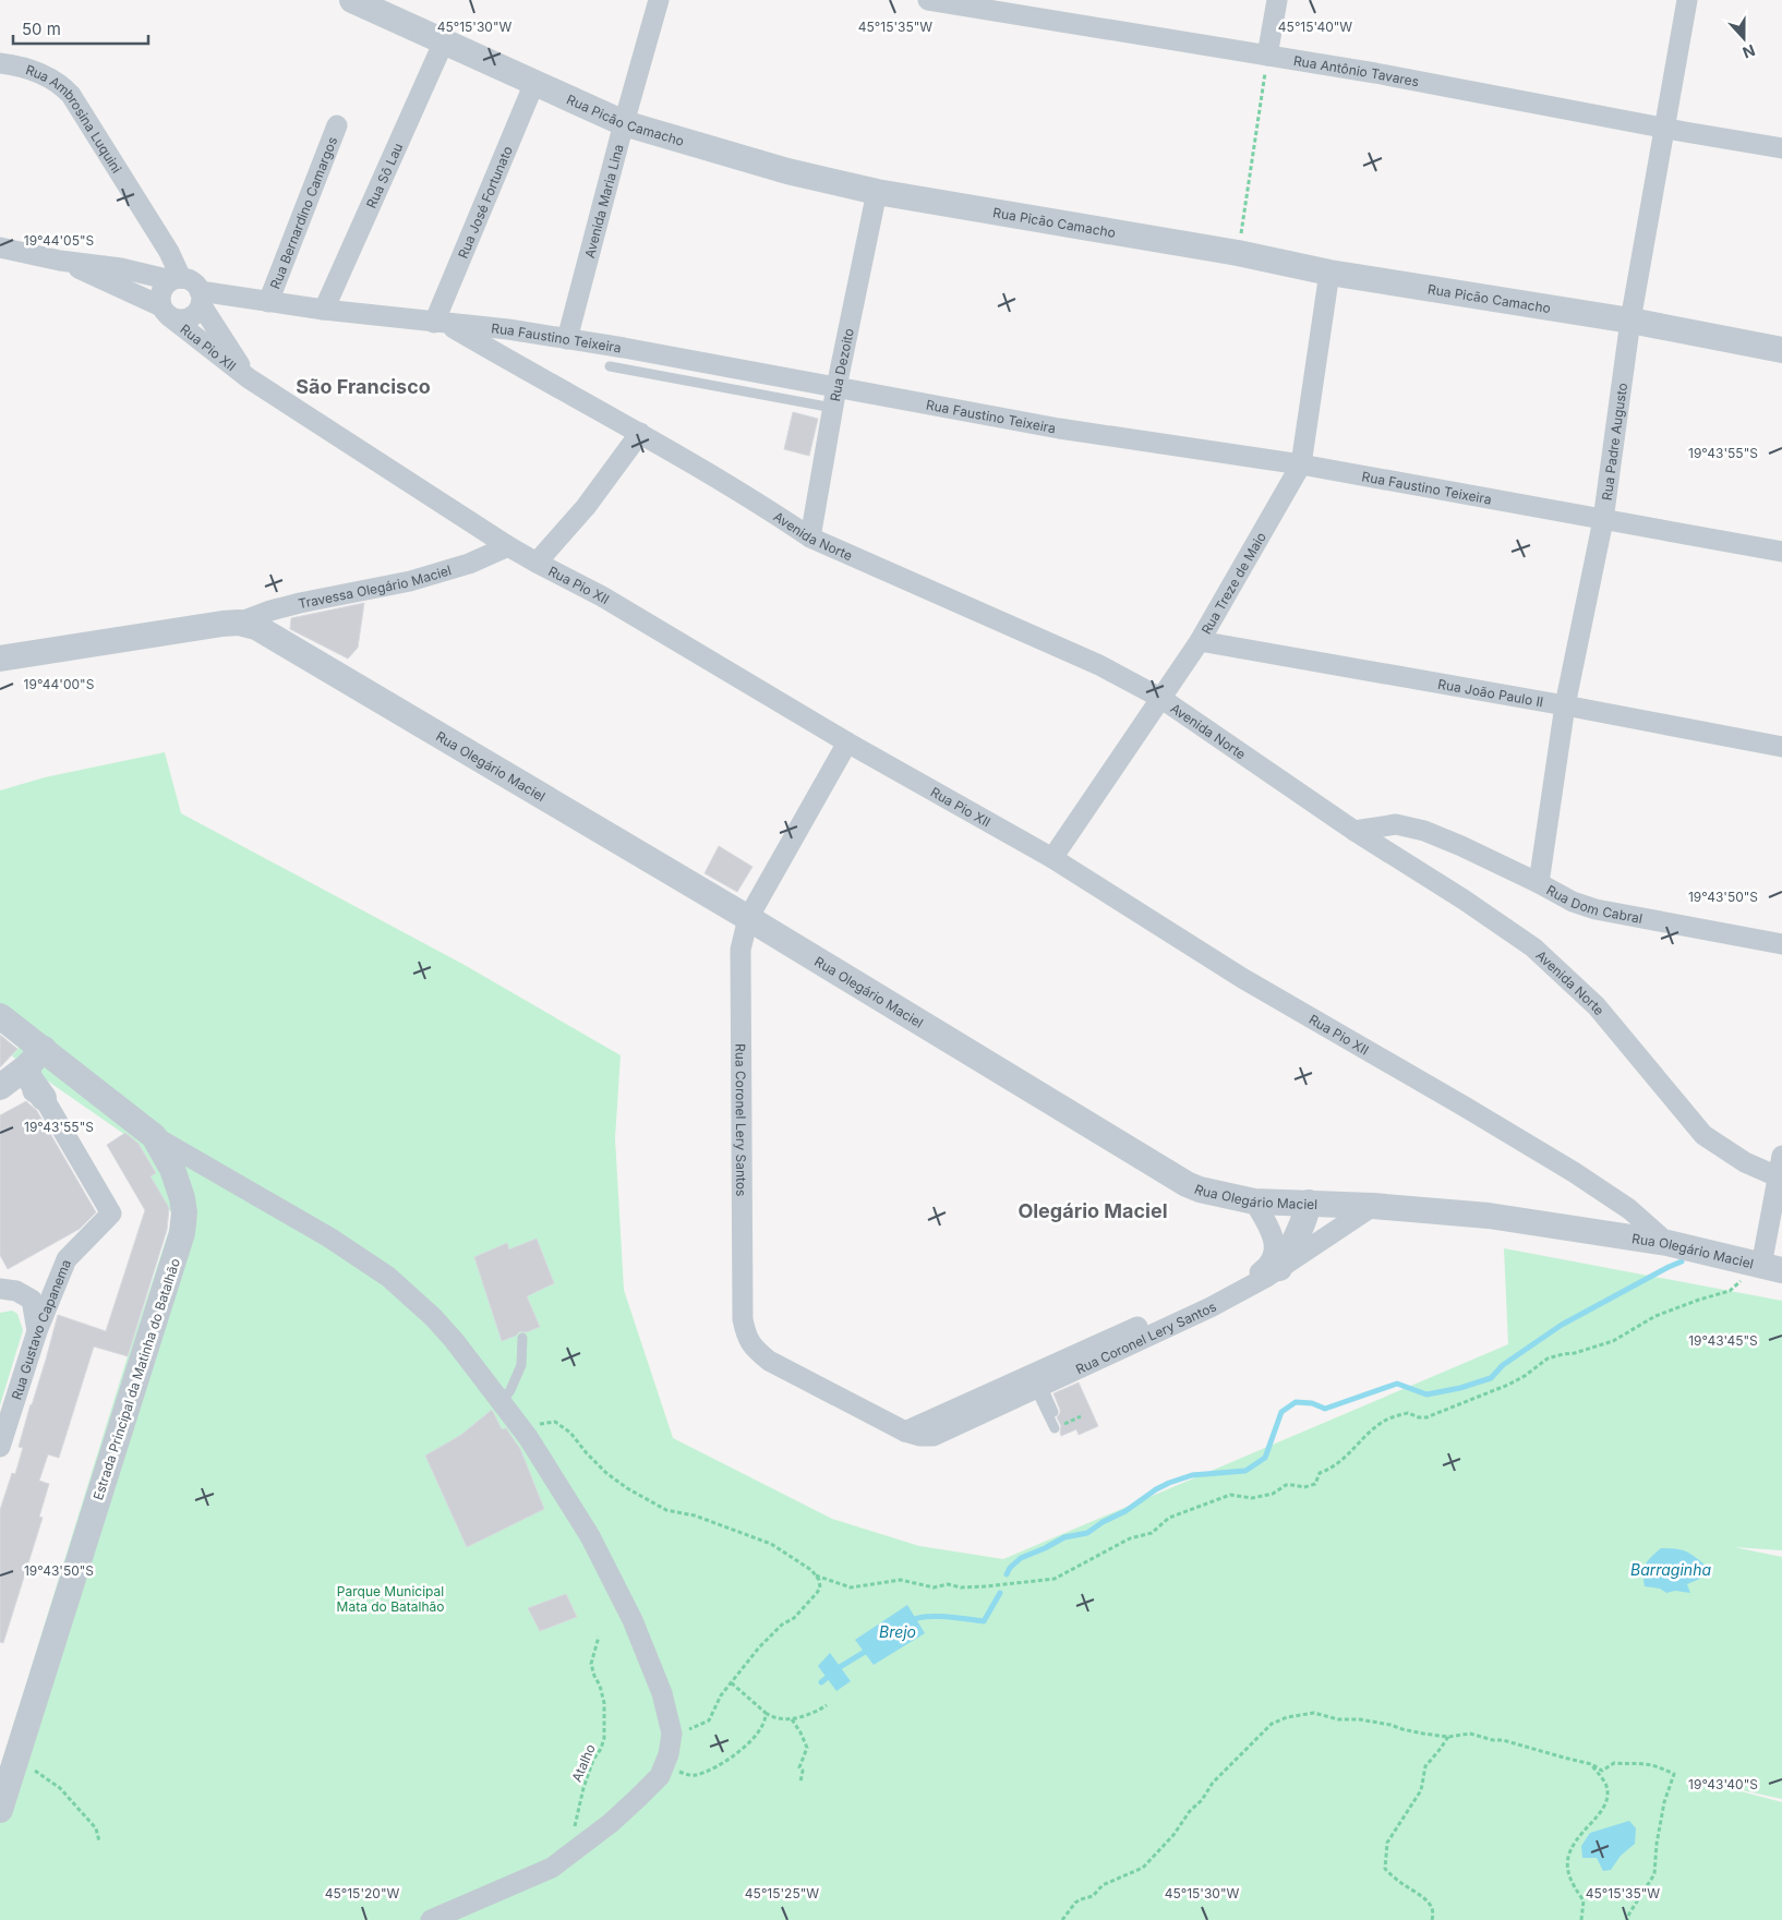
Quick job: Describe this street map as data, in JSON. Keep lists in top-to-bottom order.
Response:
{
  "streets": {
    "street": [
      "Rua Antônio Tavares",
      "Rua Picão Camacho",
      "Rua Ambrosina Luquini",
      "Rua Sô Lau",
      "Avenida Maria Lina",
      "Rua José Fortunato",
      "Rua Bernardino Camargos",
      "Rua Faustino Teixeira",
      "Rua Pio XII",
      "Rua Dezoito",
      "Rua Padre Augusto",
      "Avenida Norte",
      "Rua Treze de Maio",
      "Travessa Olegário Maciel",
      "Rua João Paulo II",
      "Rua Olegário Maciel",
      "Rua Dom Cabral",
      "Rua Coronel Lery Santos",
      "Rua Gustavo Capanema",
      "Estrada Principal da Matinha do Batalhão"
    ],
    "path": ["Atalho"]
  },
  "crossings": [
    ["Rua Antônio Tavares", "Rua Padre Augusto"],
    ["Rua Picão Camacho", "Rua Sô Lau"],
    ["Rua Picão Camacho", "Avenida Maria Lina"],
    ["Rua Picão Camacho", "Rua José Fortunato"],
    ["Rua Picão Camacho", "Rua Dezoito"],
    ["Rua Picão Camacho", "Rua Padre Augusto"],
    ["Rua Picão Camacho", "Rua Treze de Maio"],
    ["Rua Ambrosina Luquini", "Rua Faustino Teixeira"],
    ["Rua Ambrosina Luquini", "Rua Pio XII"],
    ["Rua Sô Lau", "Rua Faustino Teixeira"],
    ["Avenida Maria Lina", "Rua Faustino Teixeira"],
    ["Rua José Fortunato", "Rua Faustino Teixeira"],
    ["Rua José Fortunato", "Avenida Norte"],
    ["Rua Bernardino Camargos", "Rua Faustino Teixeira"],
    ["Rua Faustino Teixeira", "Rua Pio XII"],
    ["Rua Faustino Teixeira", "Rua Dezoito"],
    ["Rua Faustino Teixeira", "Rua Padre Augusto"],
    ["Rua Faustino Teixeira", "Avenida Norte"],
    ["Rua Faustino Teixeira", "Rua Treze de Maio"],
    ["Rua Pio XII", "Rua Treze de Maio"],
    ["Rua Pio XII", "Travessa Olegário Maciel"],
    ["Rua Pio XII", "Rua Olegário Maciel"],
    ["Rua Pio XII", "Rua Coronel Lery Santos"],
    ["Rua Dezoito", "Avenida Norte"],
    ["Rua Padre Augusto", "Rua João Paulo II"],
    ["Rua Padre Augusto", "Rua Dom Cabral"],
    ["Avenida Norte", "Rua Treze de Maio"],
    ["Avenida Norte", "Rua Dom Cabral"],
    ["Rua Treze de Maio", "Rua João Paulo II"],
    ["Travessa Olegário Maciel", "Rua Olegário Maciel"],
    ["Rua Olegário Maciel", "Rua Coronel Lery Santos"]
  ],
  "districts": ["São Francisco", "Olegário Maciel"],
  "water": ["Barraginha", "Brejo"],
  "parks": ["Parque Municipal Mata do Batalhão"],
  "scale_bar": "50 m",
  "north": "bottom",
  "coordinates": [
    "45°15'30\"W",
    "45°15'35\"W",
    "45°15'40\"W",
    "19°44'05\"S",
    "19°43'55\"S",
    "19°44'00\"S",
    "19°43'50\"S",
    "19°43'45\"S",
    "19°43'40\"S",
    "45°15'20\"W",
    "45°15'25\"W"
  ]
}
